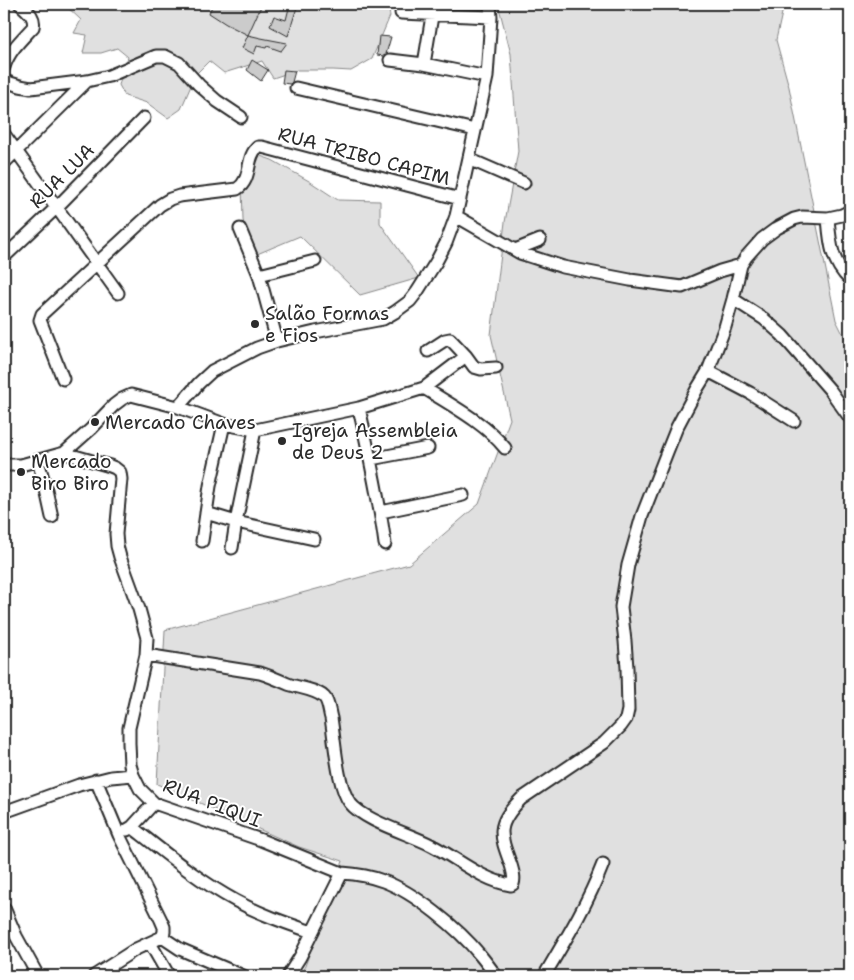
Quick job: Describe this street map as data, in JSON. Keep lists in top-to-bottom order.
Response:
{
  "streets": {
    "street": ["RUA TRIBO CAPIM", "RUA LUA", "RUA PIQUI"]
  },
  "places": [
    "Salão Formas e Fios",
    "Mercado Chaves",
    "Igreja Assembleia de Deus 2",
    "Mercado Biro Biro"
  ]
}
